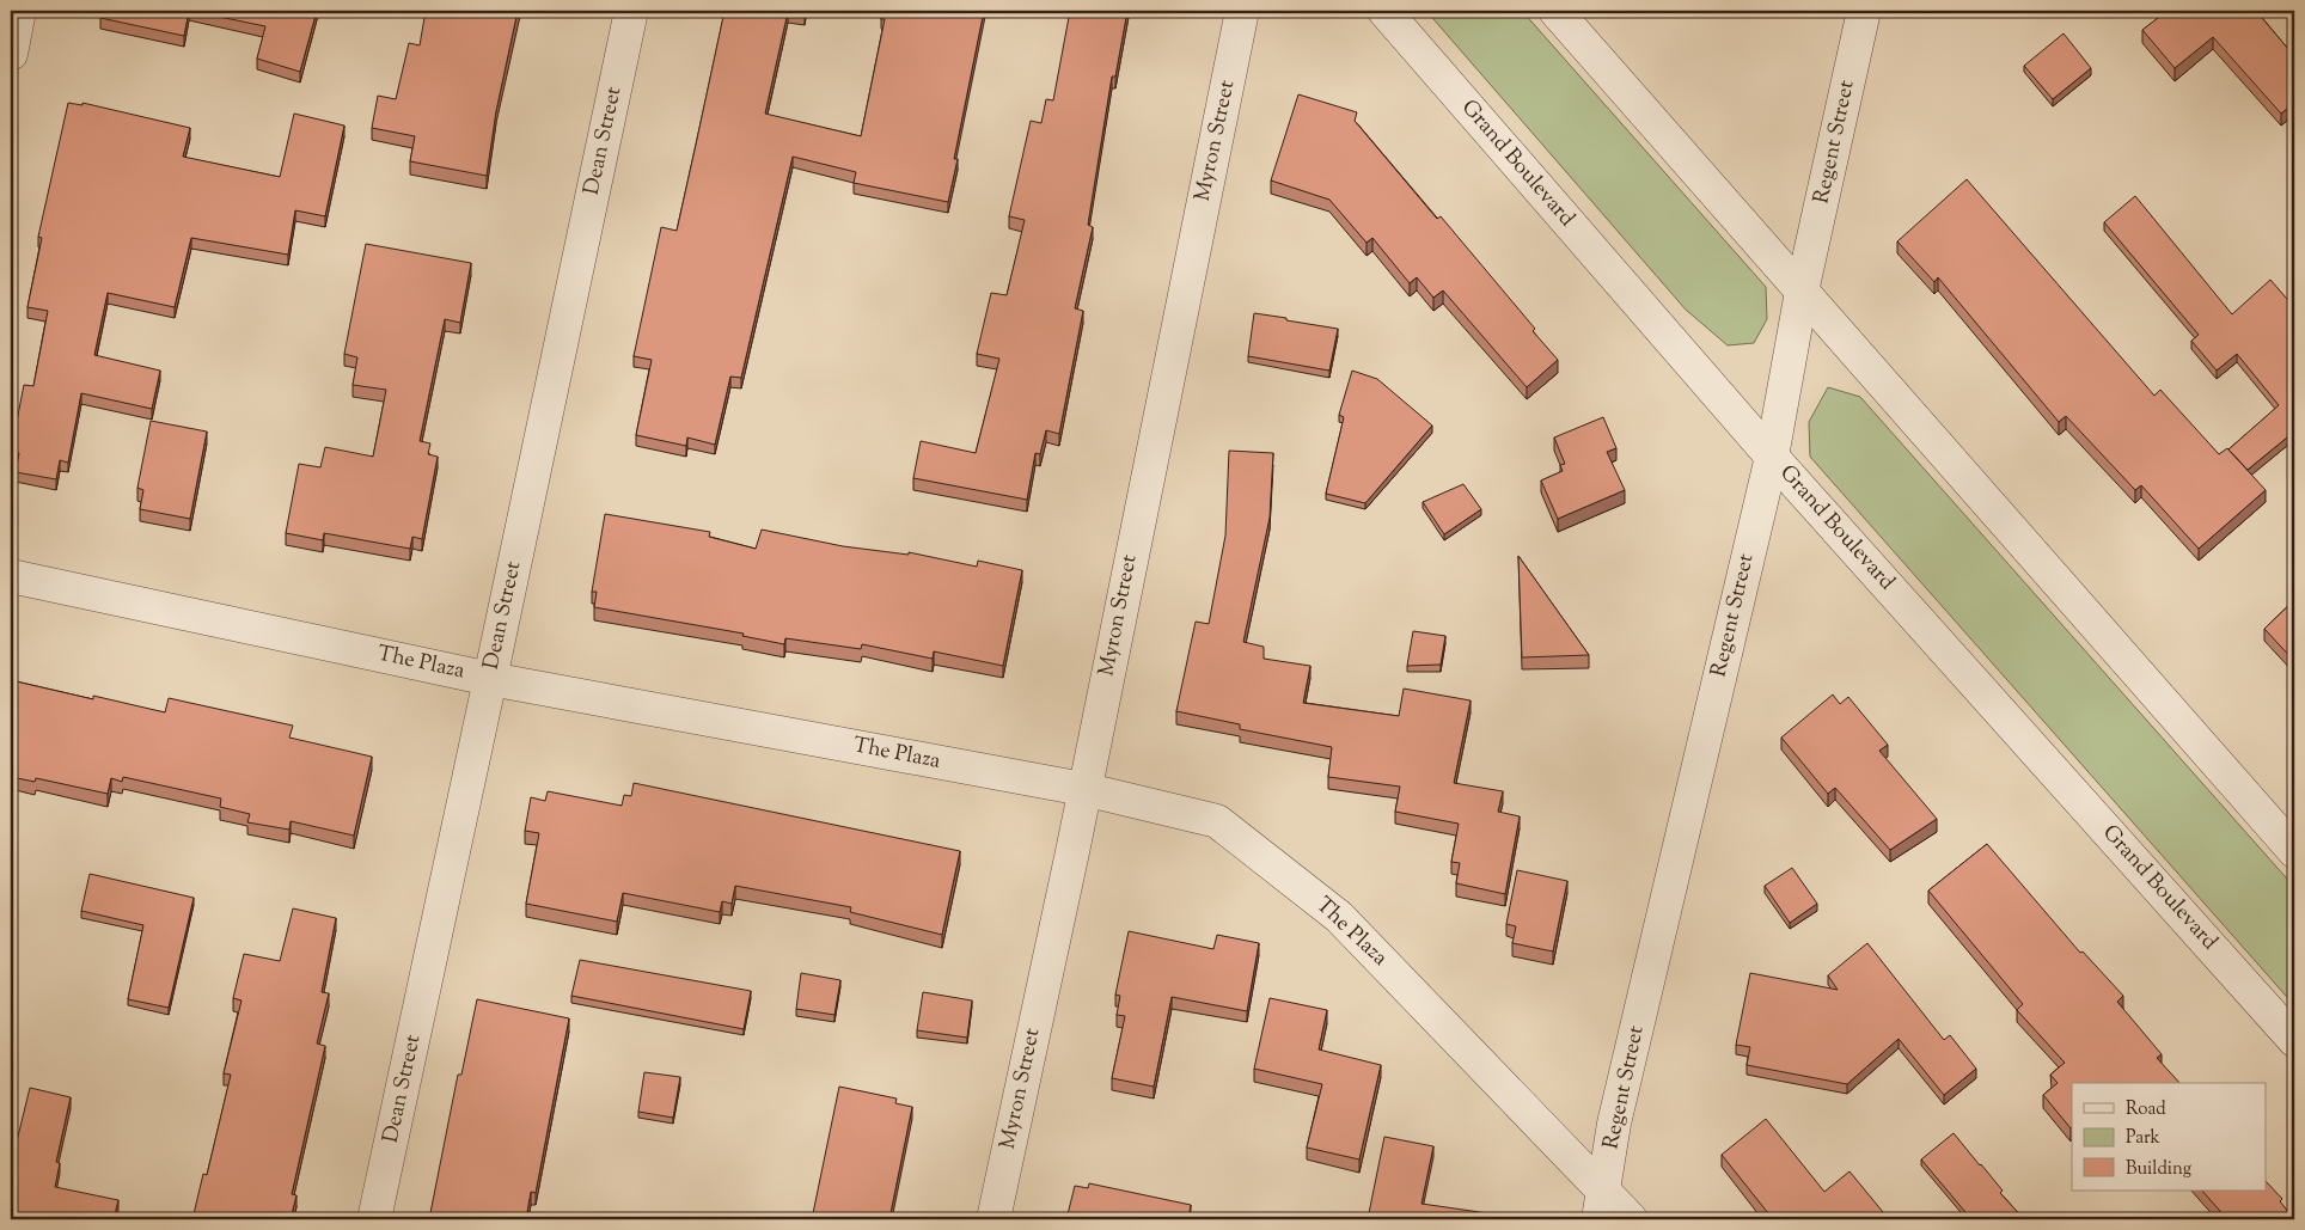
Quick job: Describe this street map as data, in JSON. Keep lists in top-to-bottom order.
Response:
{
  "streets": {
    "street": [
      "Dean Street",
      "Myron Street",
      "Regent Street",
      "Grand Boulevard",
      "The Plaza"
    ]
  },
  "crossings": [
    ["Dean Street", "The Plaza"],
    ["Myron Street", "The Plaza"],
    ["Regent Street", "Grand Boulevard"],
    ["Regent Street", "The Plaza"]
  ],
  "legend": ["Road", "Park", "Building"]
}
